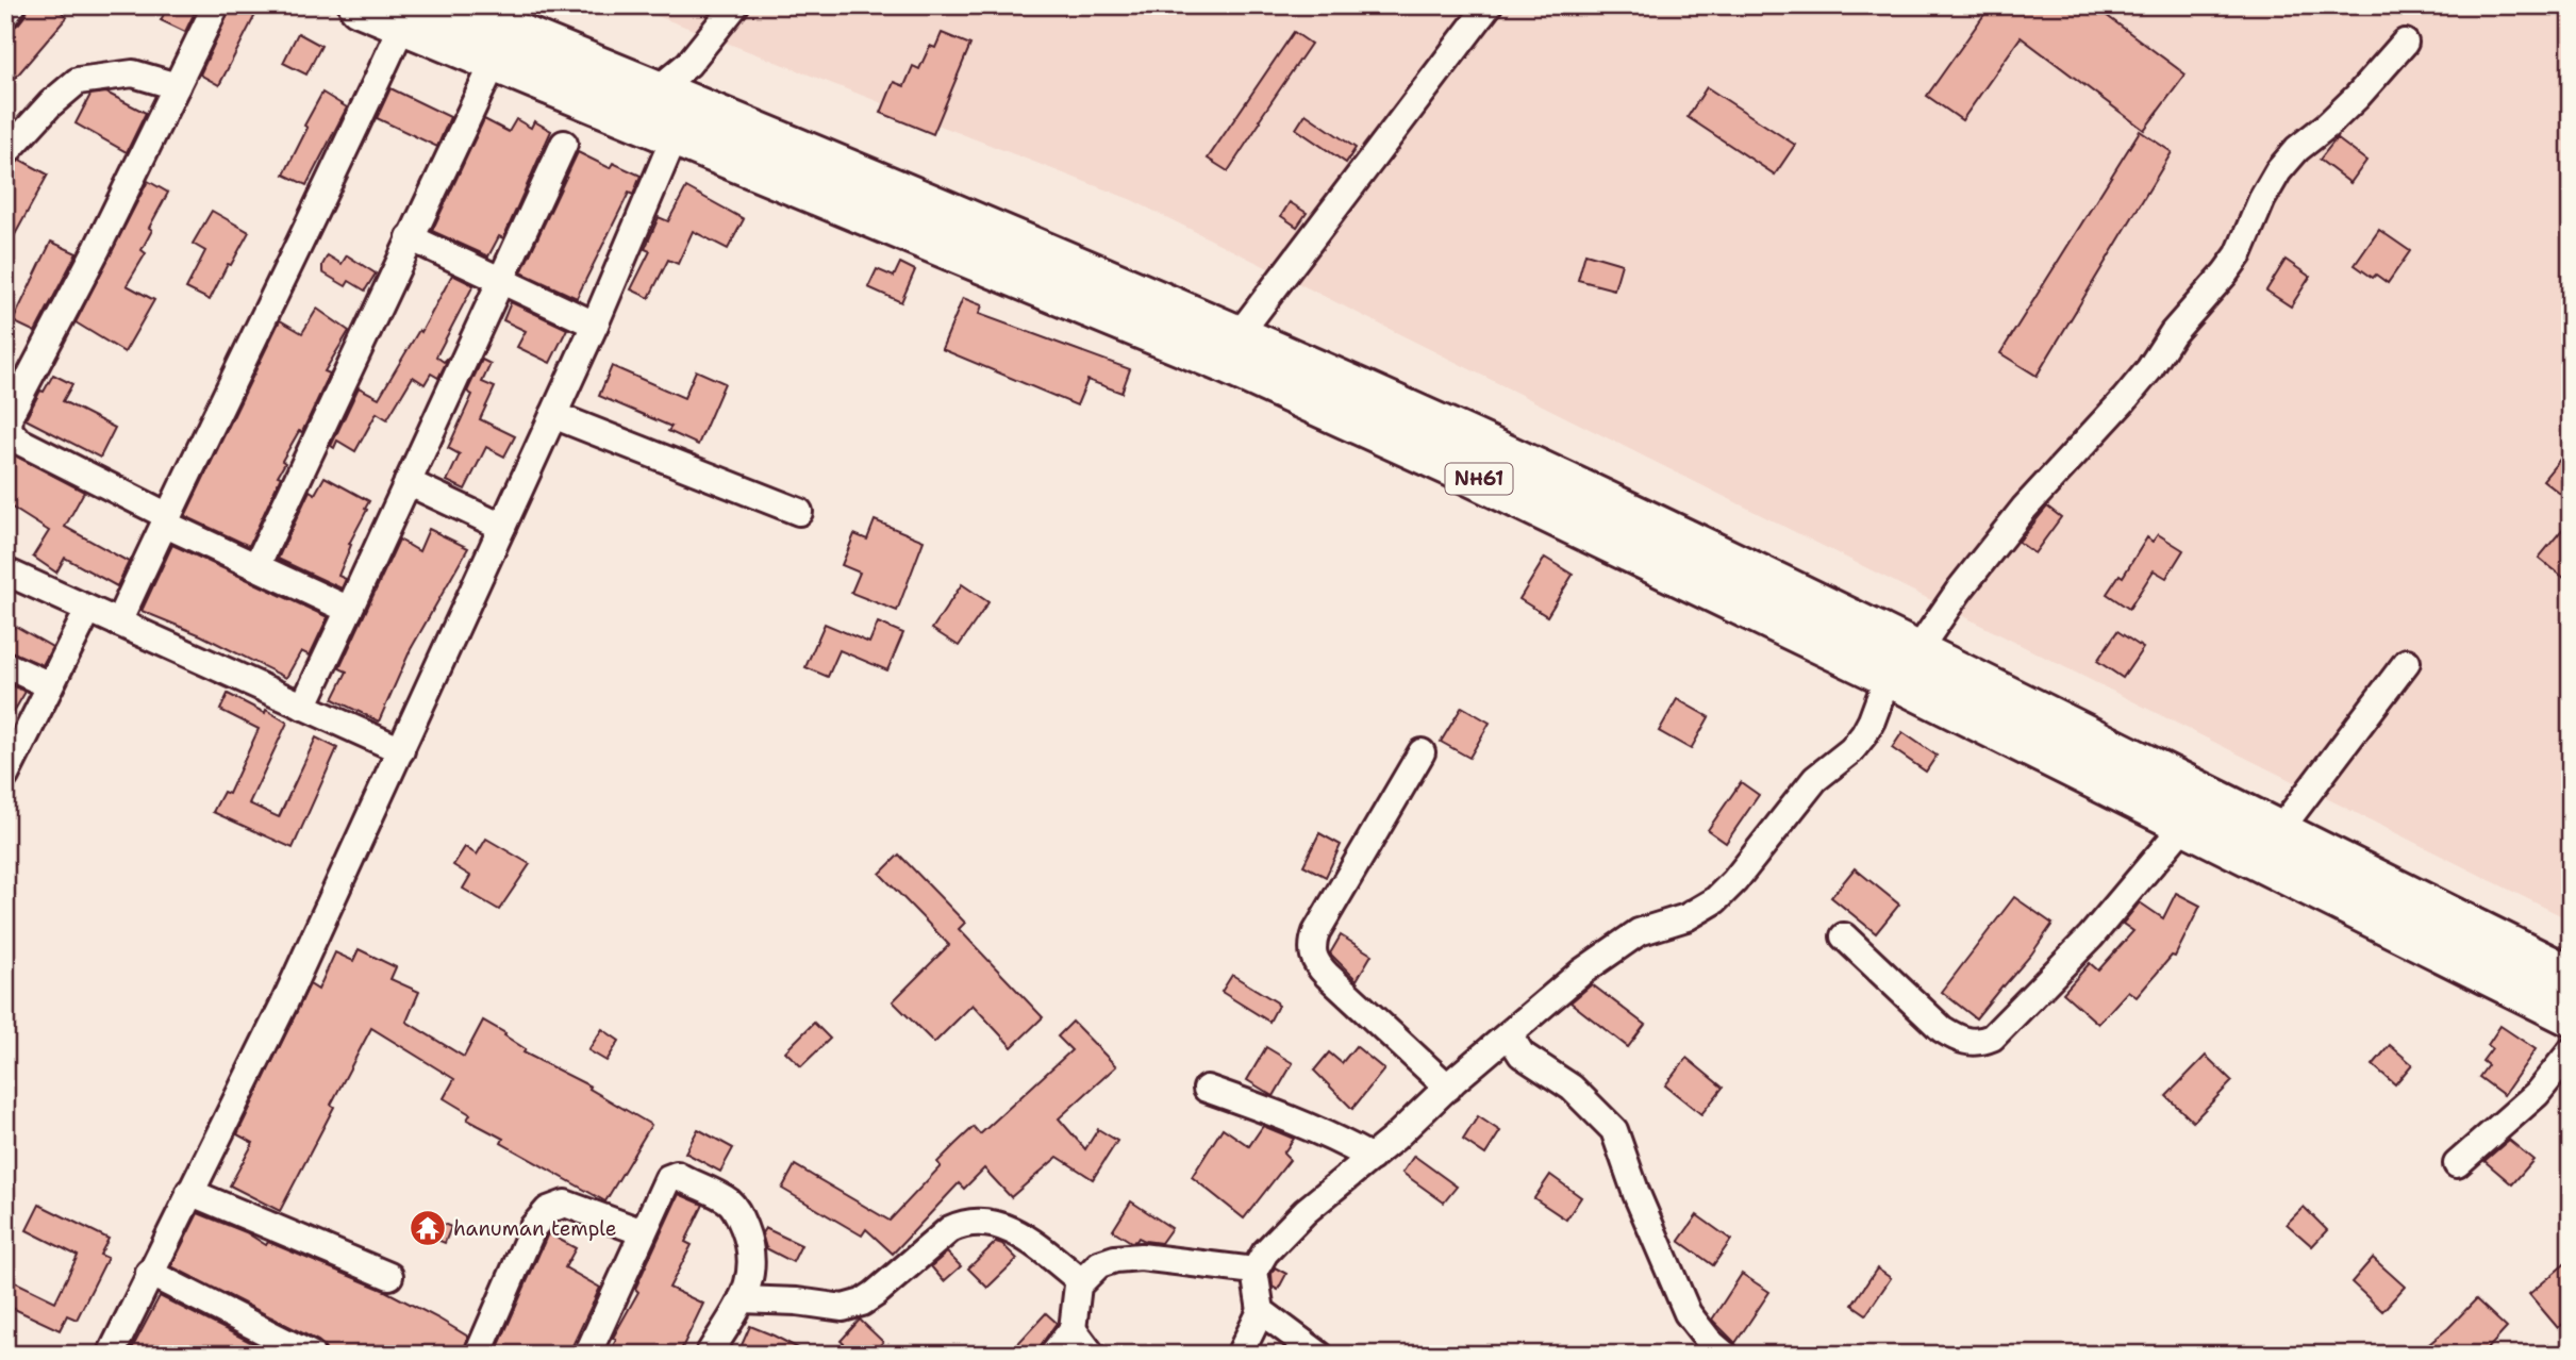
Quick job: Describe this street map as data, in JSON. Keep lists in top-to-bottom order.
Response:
{
  "streets": {
    "highway": ["NH61"]
  },
  "places": {
    "temple": ["hanuman temple"]
  }
}
